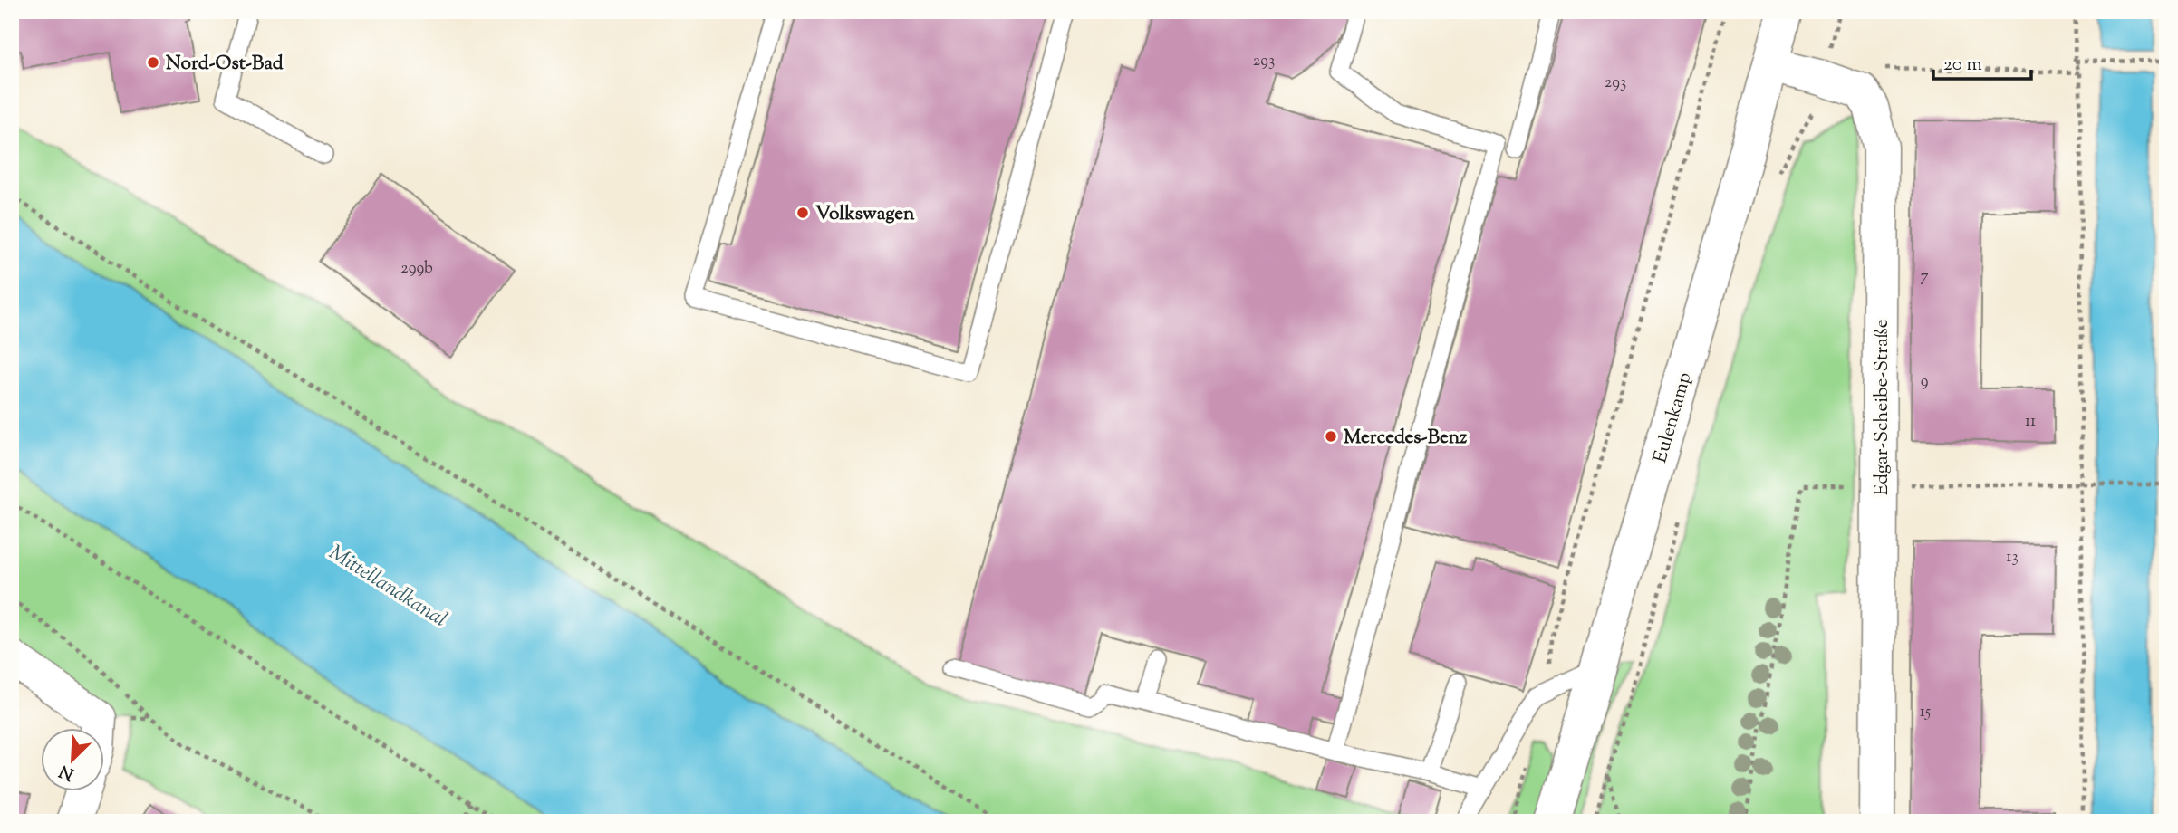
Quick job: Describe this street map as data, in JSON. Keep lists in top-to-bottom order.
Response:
{
  "streets": {
    "street": ["Edgar-Scheibe-Straße", "Eulenkamp"]
  },
  "crossings": [
    ["Edgar-Scheibe-Straße", "Eulenkamp"]
  ],
  "water": ["Mittellandkanal"],
  "places": ["Nord-Ost-Bad", "Volkswagen", "Mercedes-Benz"],
  "house_numbers": [
    "293",
    "293",
    "299b",
    "7",
    "9",
    "11",
    "13",
    "15"
  ],
  "scale_bar": "20 m",
  "north": "bottom left"
}
